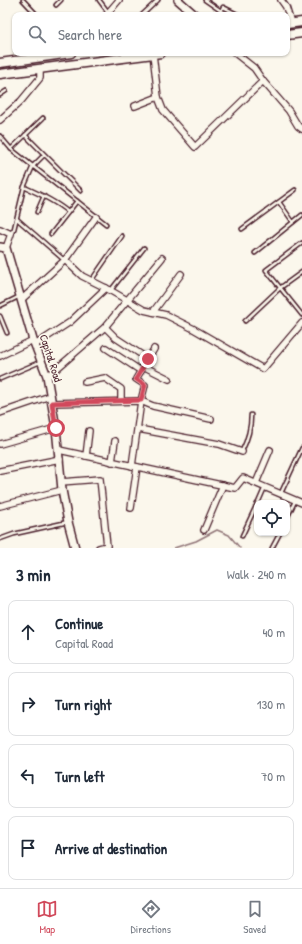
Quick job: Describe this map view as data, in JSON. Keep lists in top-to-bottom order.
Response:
{
  "streets": {
    "street": ["Capital Road"]
  },
  "page": {
    "search": "Search here",
    "heading": ["3 min", "Walk · 240 m"],
    "list": [
      ["Continue", "Capital Road", "40 m"],
      ["Turn right", "130 m"],
      ["Turn left", "70 m"],
      "Arrive at destination"
    ],
    "nav": ["Map", "Directions", "Saved"]
  }
}
